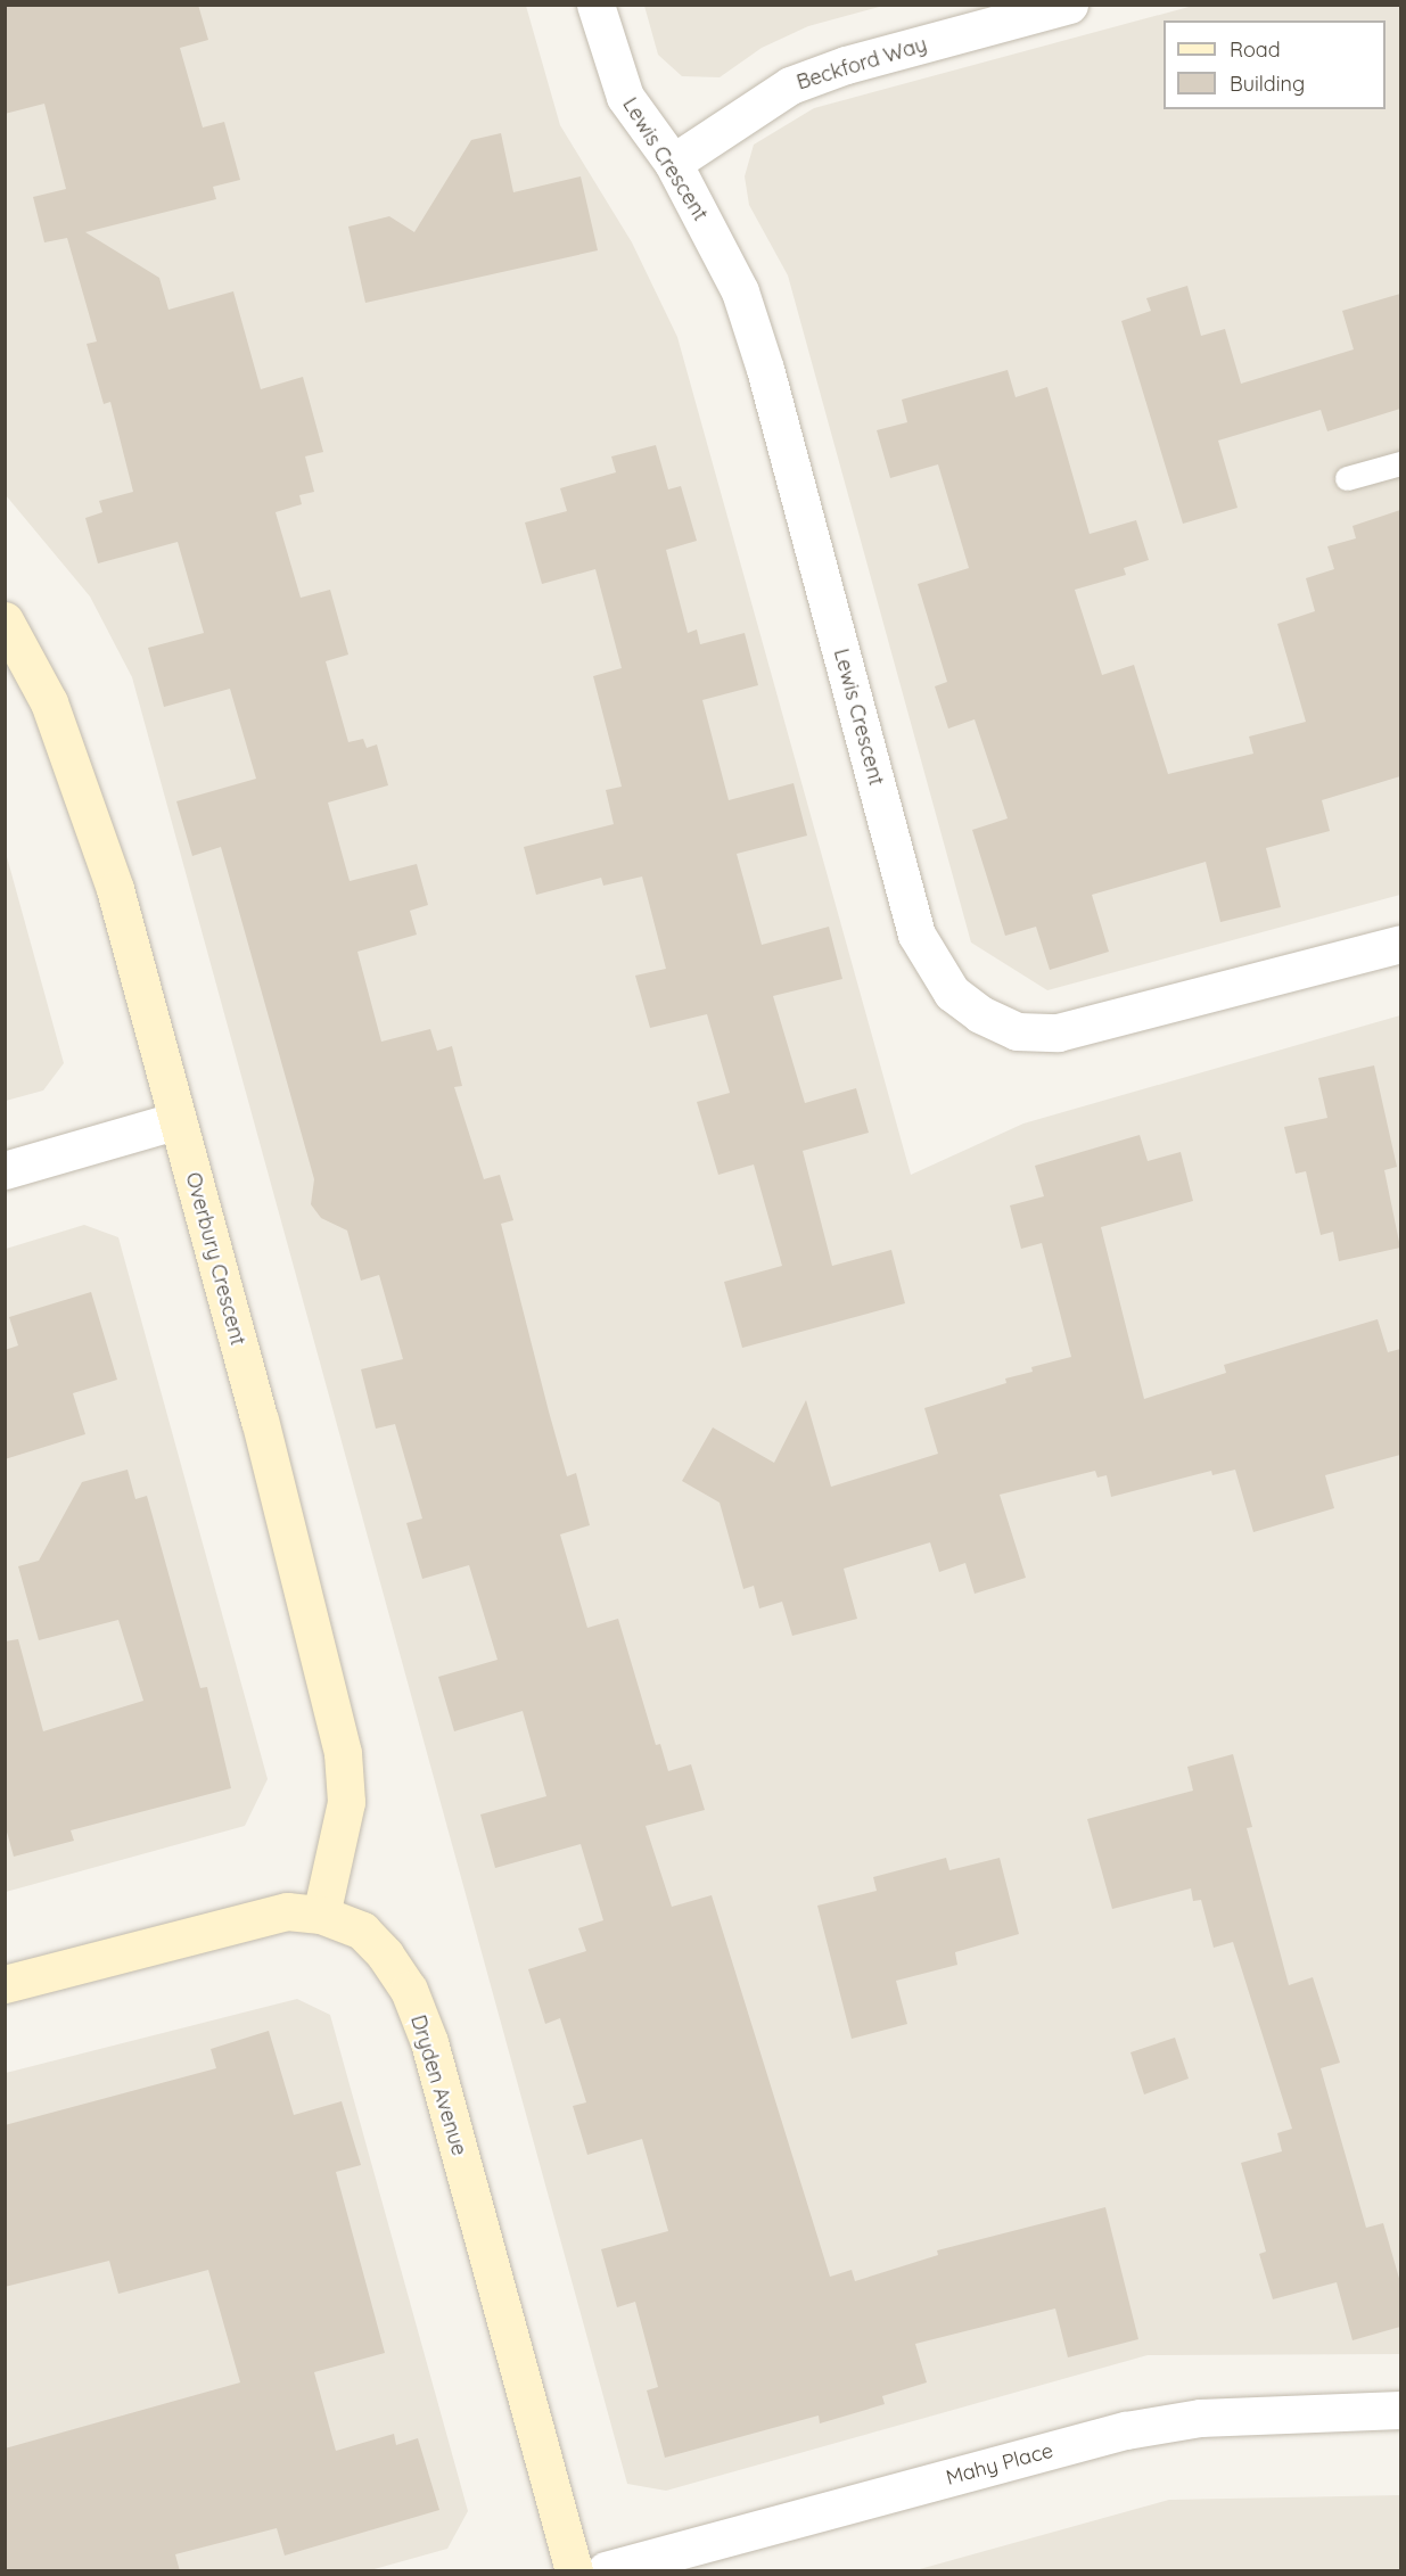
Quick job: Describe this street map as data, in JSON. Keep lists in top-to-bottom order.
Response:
{
  "streets": {
    "street": [
      "Beckford Way",
      "Lewis Crescent",
      "Overbury Crescent",
      "Dryden Avenue",
      "Mahy Place"
    ]
  },
  "crossings": [
    ["Beckford Way", "Lewis Crescent"],
    ["Overbury Crescent", "Dryden Avenue"]
  ],
  "legend": ["Road", "Building"]
}
